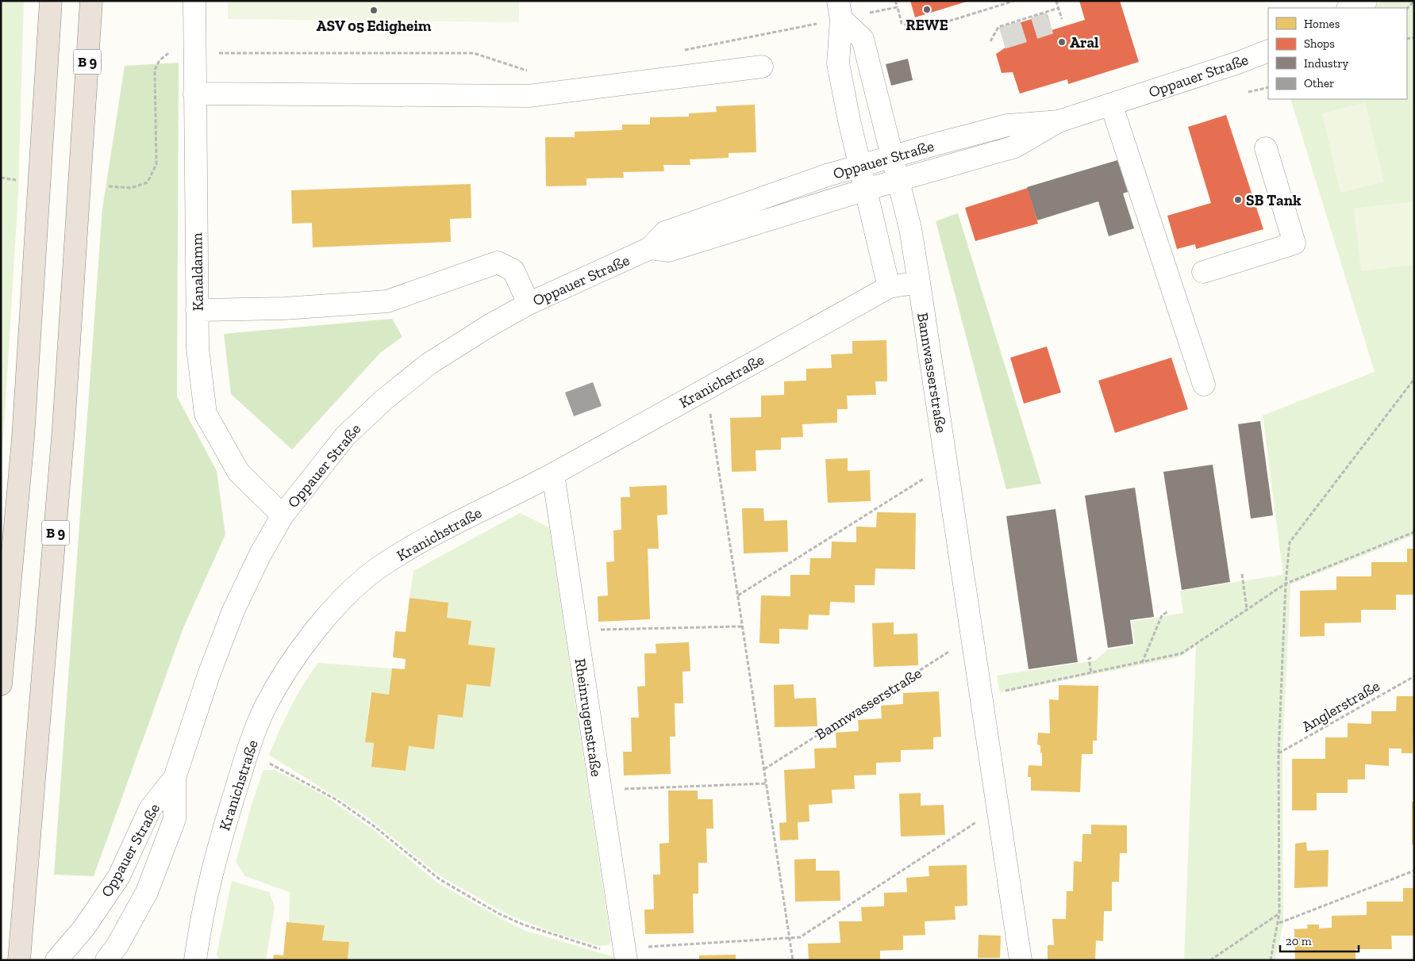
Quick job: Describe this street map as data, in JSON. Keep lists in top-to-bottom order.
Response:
{
  "streets": {
    "highway": ["B 9"],
    "street": [
      "Oppauer Straße",
      "Kanaldamm",
      "Bannwasserstraße",
      "Kranichstraße",
      "Rheinrugenstraße"
    ],
    "path": ["Anglerstraße"]
  },
  "crossings": [
    ["Oppauer Straße", "Kanaldamm"],
    ["Oppauer Straße", "Bannwasserstraße"],
    ["Kranichstraße", "Rheinrugenstraße"]
  ],
  "places": [
    "REWE",
    "ASV 05 Edigheim",
    "Aral",
    "SB Tank"
  ],
  "legend": [
    "Homes",
    "Shops",
    "Industry",
    "Other"
  ],
  "scale_bar": "20 m"
}
